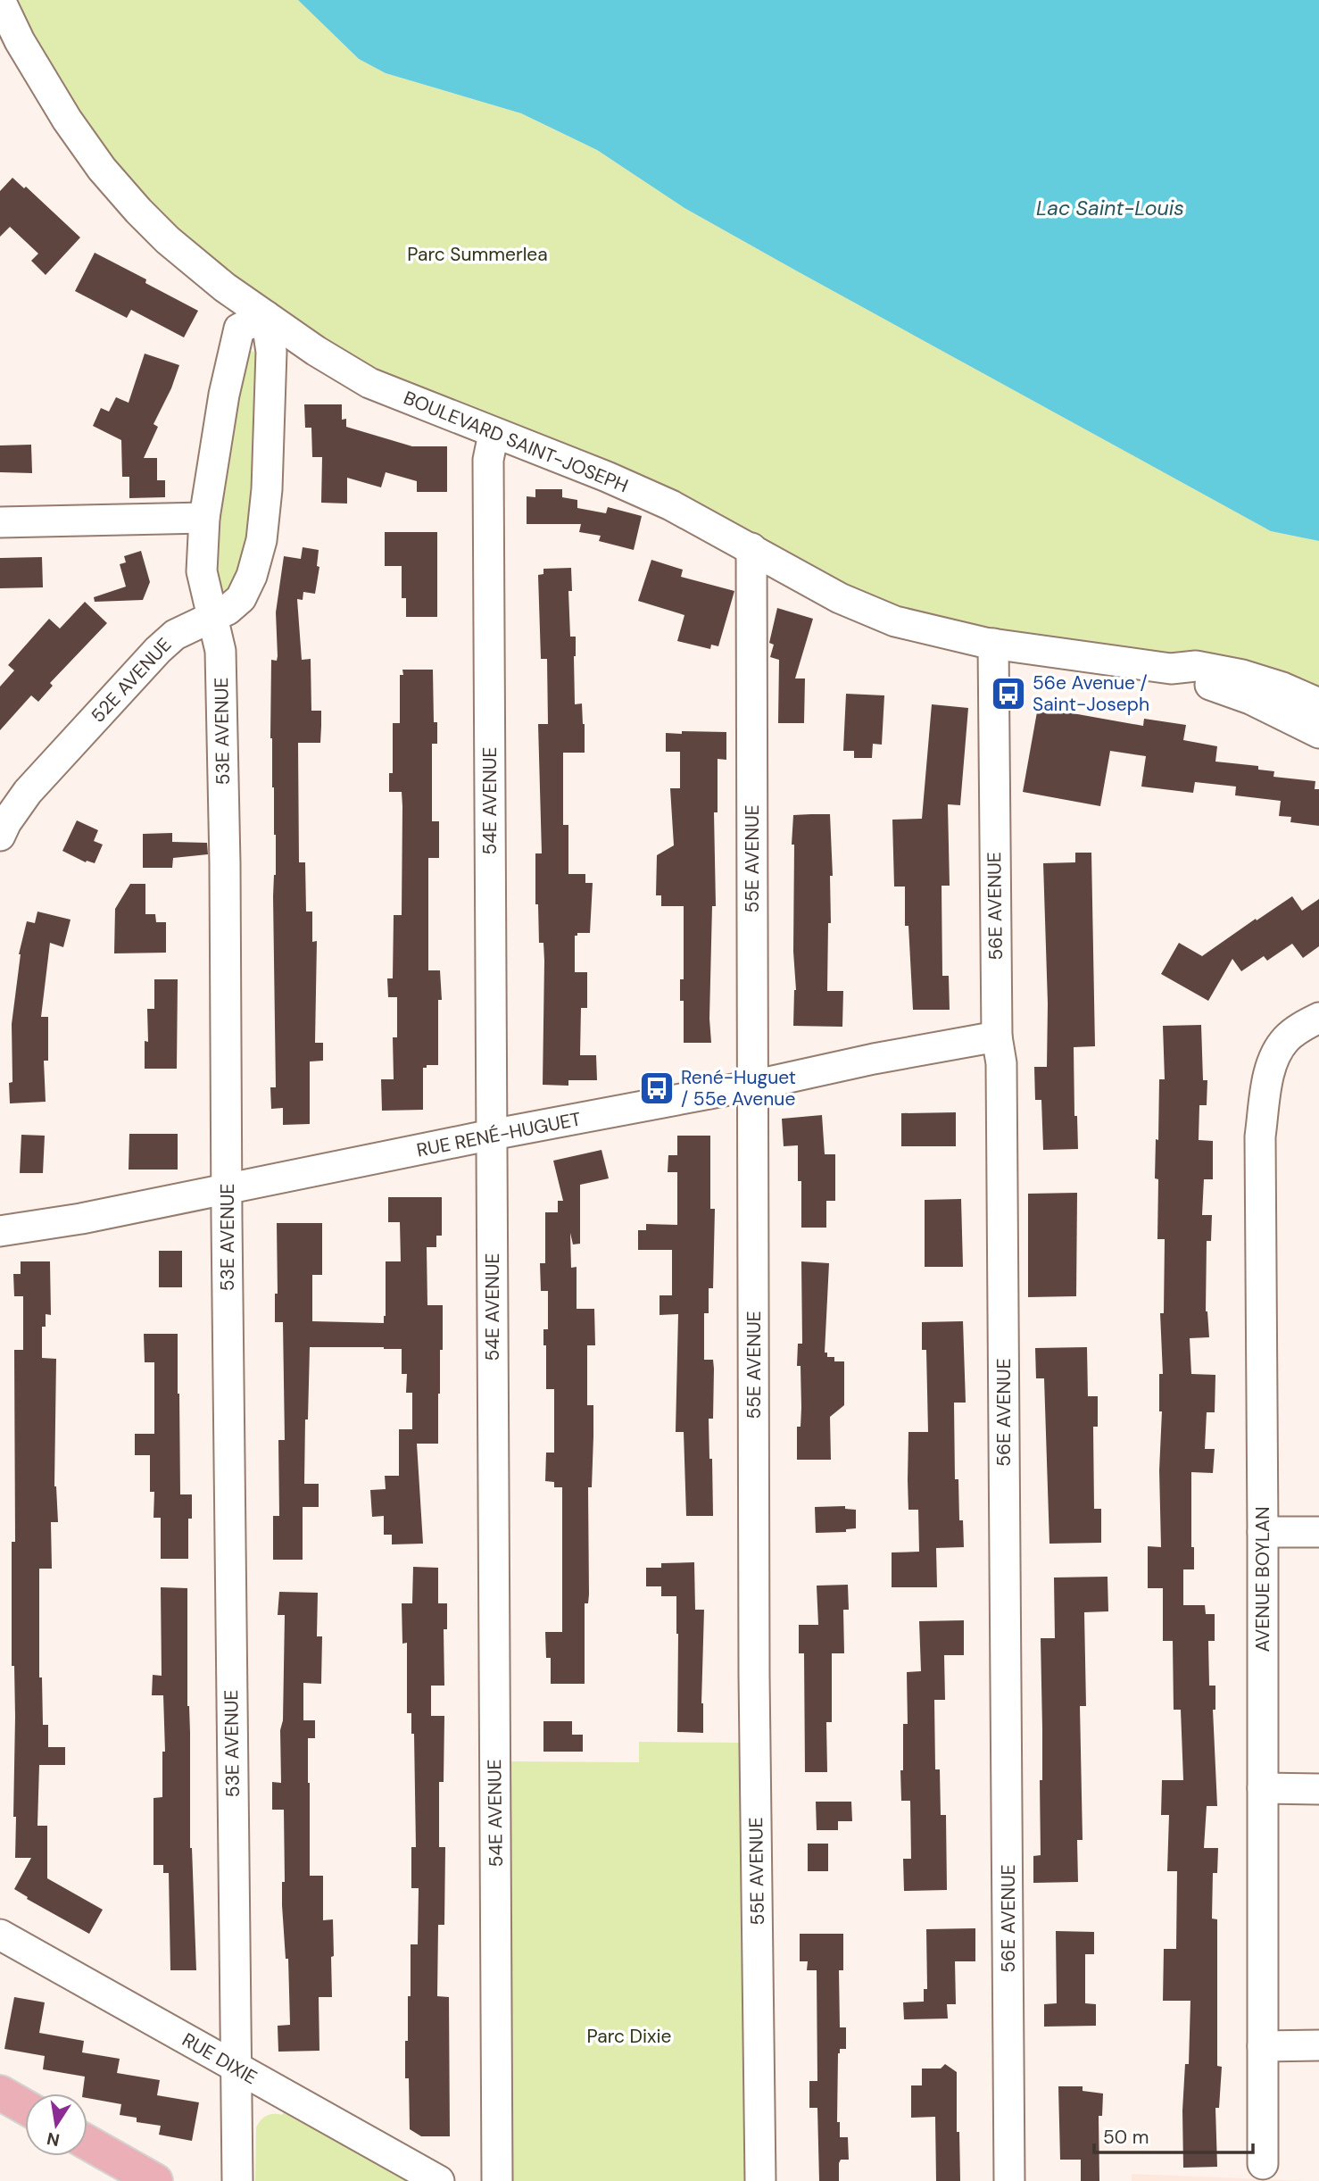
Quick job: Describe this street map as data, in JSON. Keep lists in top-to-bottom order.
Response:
{
  "streets": {
    "street": [
      "BOULEVARD SAINT-JOSEPH",
      "52E AVENUE",
      "53E AVENUE",
      "54E AVENUE",
      "55E AVENUE",
      "56E AVENUE",
      "RUE RENÉ-HUGUET",
      "AVENUE BOYLAN",
      "RUE DIXIE"
    ]
  },
  "crossings": [
    ["BOULEVARD SAINT-JOSEPH", "54E AVENUE"],
    ["BOULEVARD SAINT-JOSEPH", "55E AVENUE"],
    ["BOULEVARD SAINT-JOSEPH", "56E AVENUE"],
    ["52E AVENUE", "53E AVENUE"],
    ["53E AVENUE", "RUE RENÉ-HUGUET"],
    ["53E AVENUE", "RUE DIXIE"],
    ["54E AVENUE", "RUE RENÉ-HUGUET"],
    ["55E AVENUE", "RUE RENÉ-HUGUET"],
    ["56E AVENUE", "RUE RENÉ-HUGUET"]
  ],
  "water": ["Lac Saint-Louis"],
  "parks": ["Parc Summerlea", "Parc Dixie"],
  "places": {
    "bus stop": ["56e Avenue / Saint-Joseph", "René-Huguet / 55e Avenue"]
  },
  "scale_bar": "50 m",
  "north": "bottom"
}
